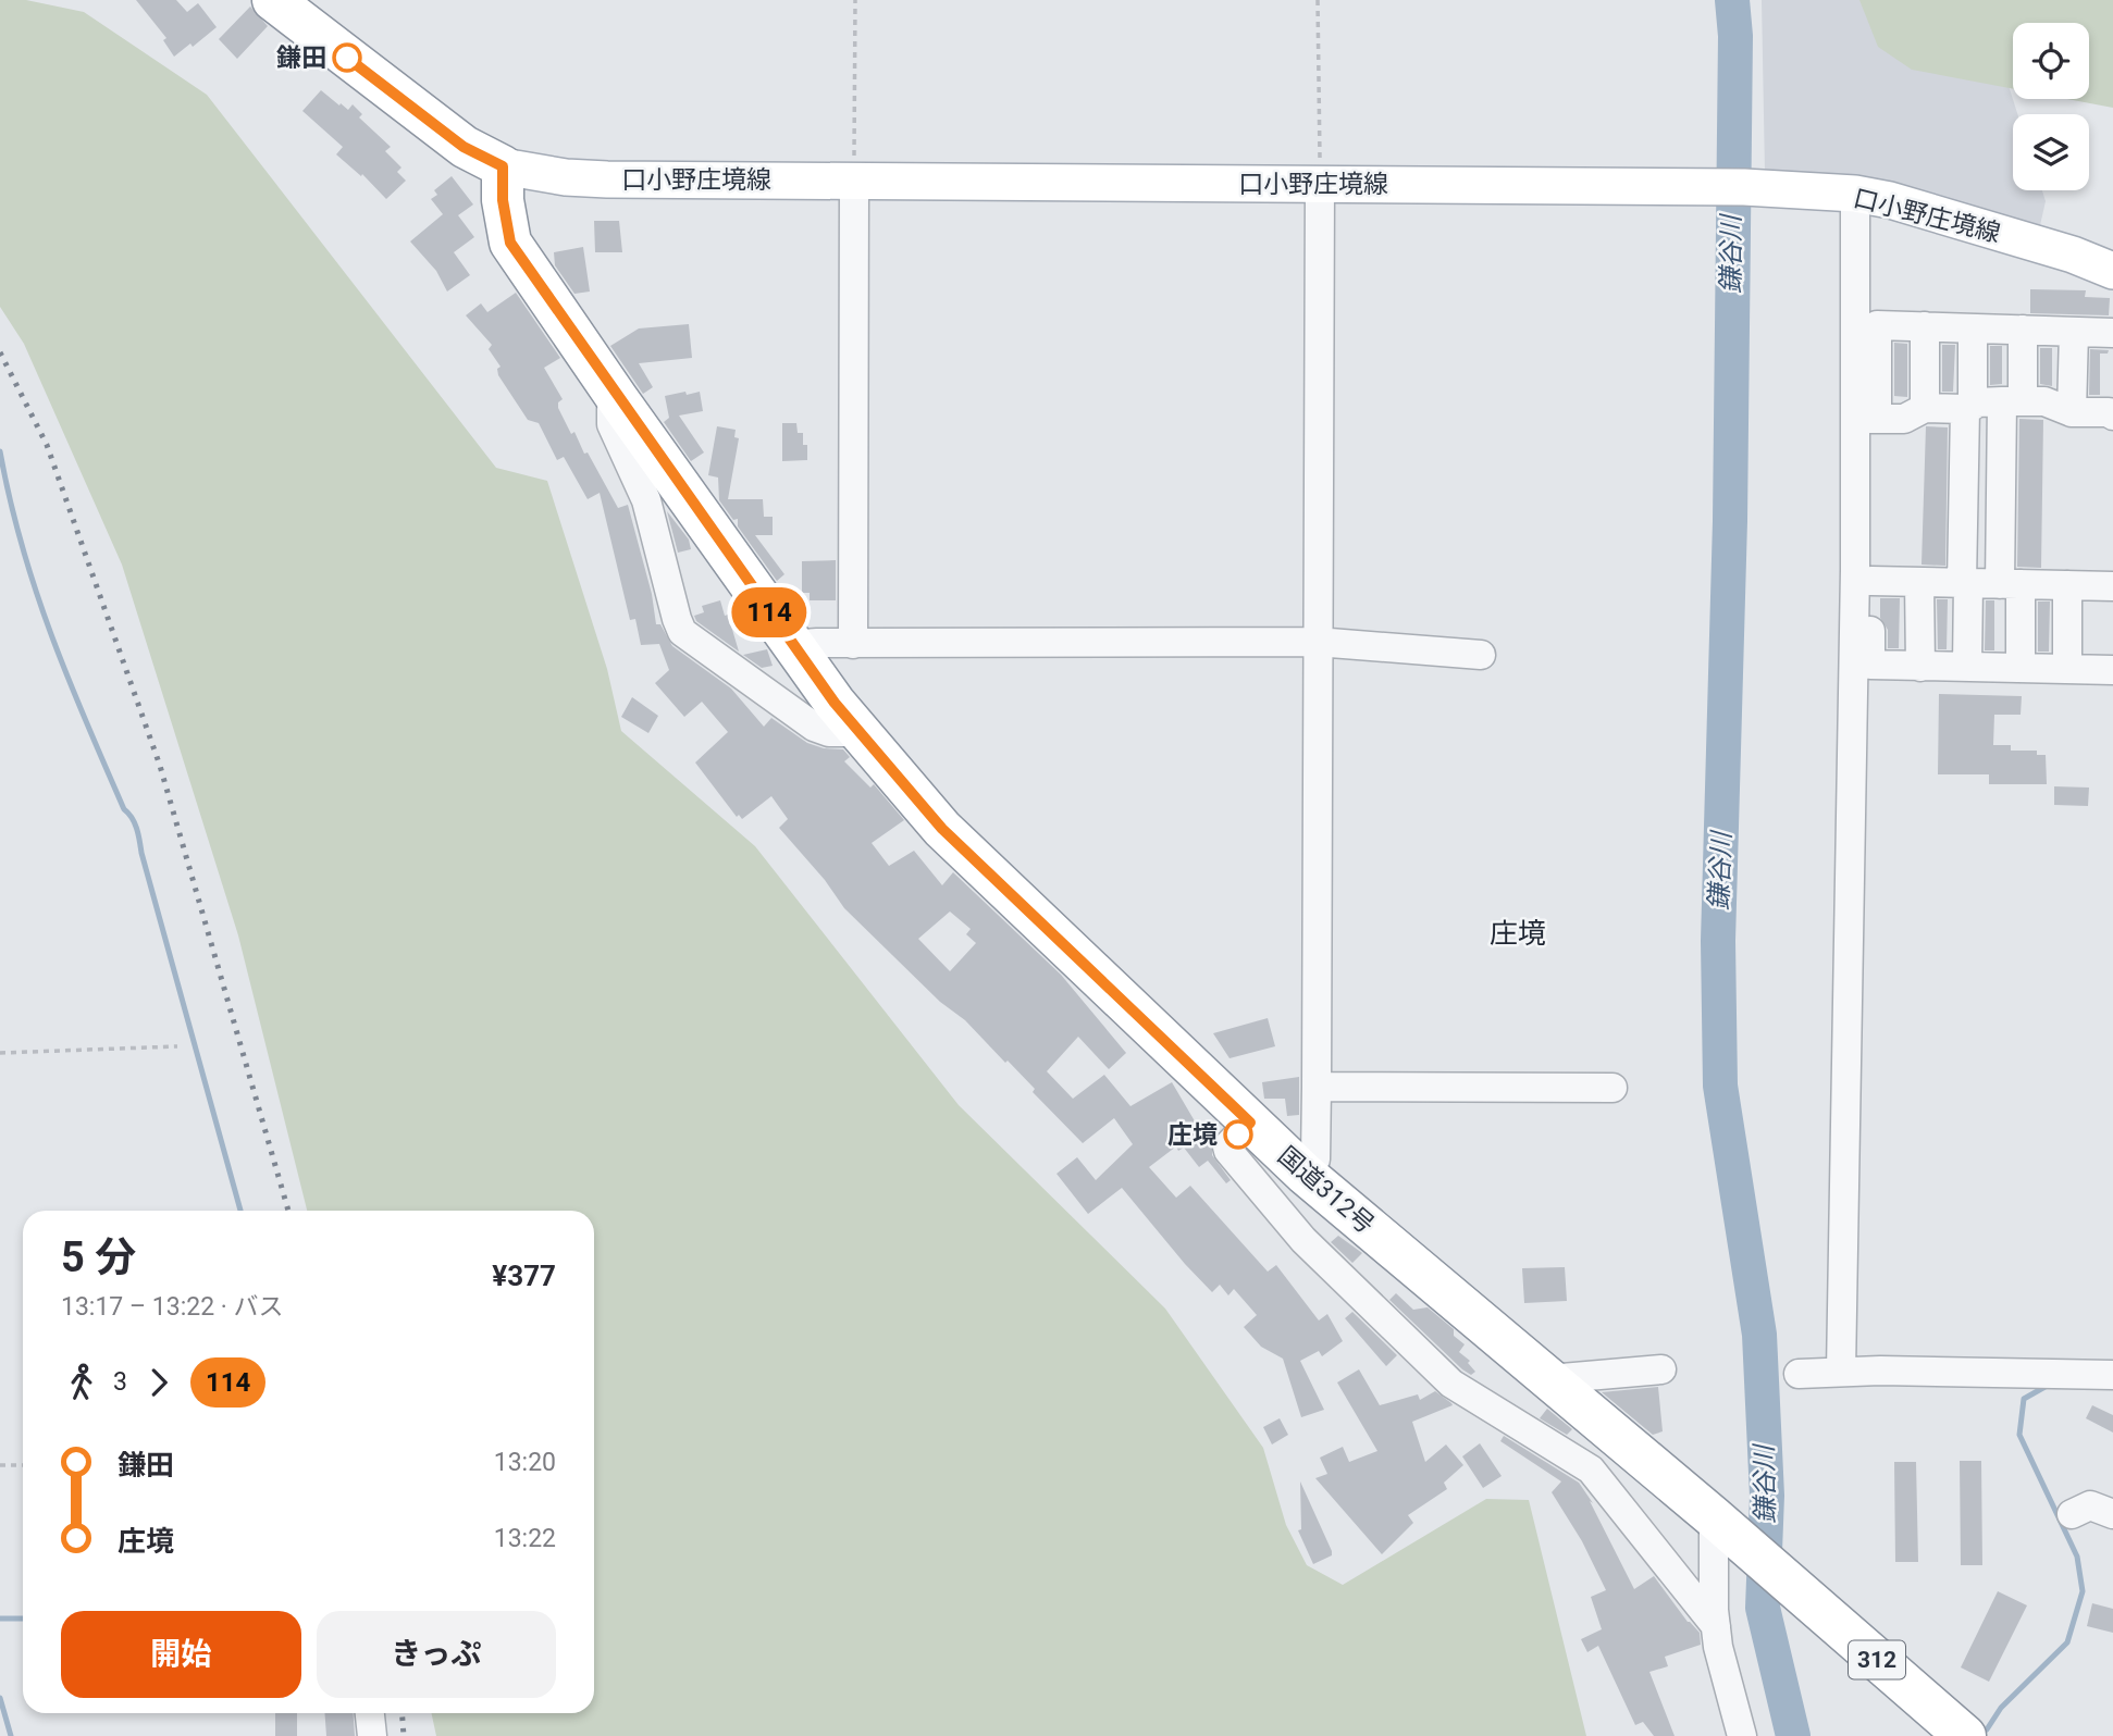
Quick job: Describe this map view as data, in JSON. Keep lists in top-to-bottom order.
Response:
{
  "streets": {
    "highway": ["国道312号", "312"],
    "main road": ["口小野庄境線"]
  },
  "crossings": [
    ["口小野庄境線", "国道312号"]
  ],
  "districts": ["庄境"],
  "water": ["鎌谷川"],
  "places": ["鎌田", "庄境"],
  "lines": ["bus line 114"],
  "page": {
    "on_map": "114",
    "heading": ["5 分", "13:17 – 13:22 · バス", "¥377"],
    "legs": ["3", "114"],
    "list": [
      {
        "name": "鎌田",
        "value": "13:20"
      },
      {
        "name": "庄境",
        "value": "13:22"
      }
    ],
    "buttons": ["開始", "きっぷ"]
  }
}
